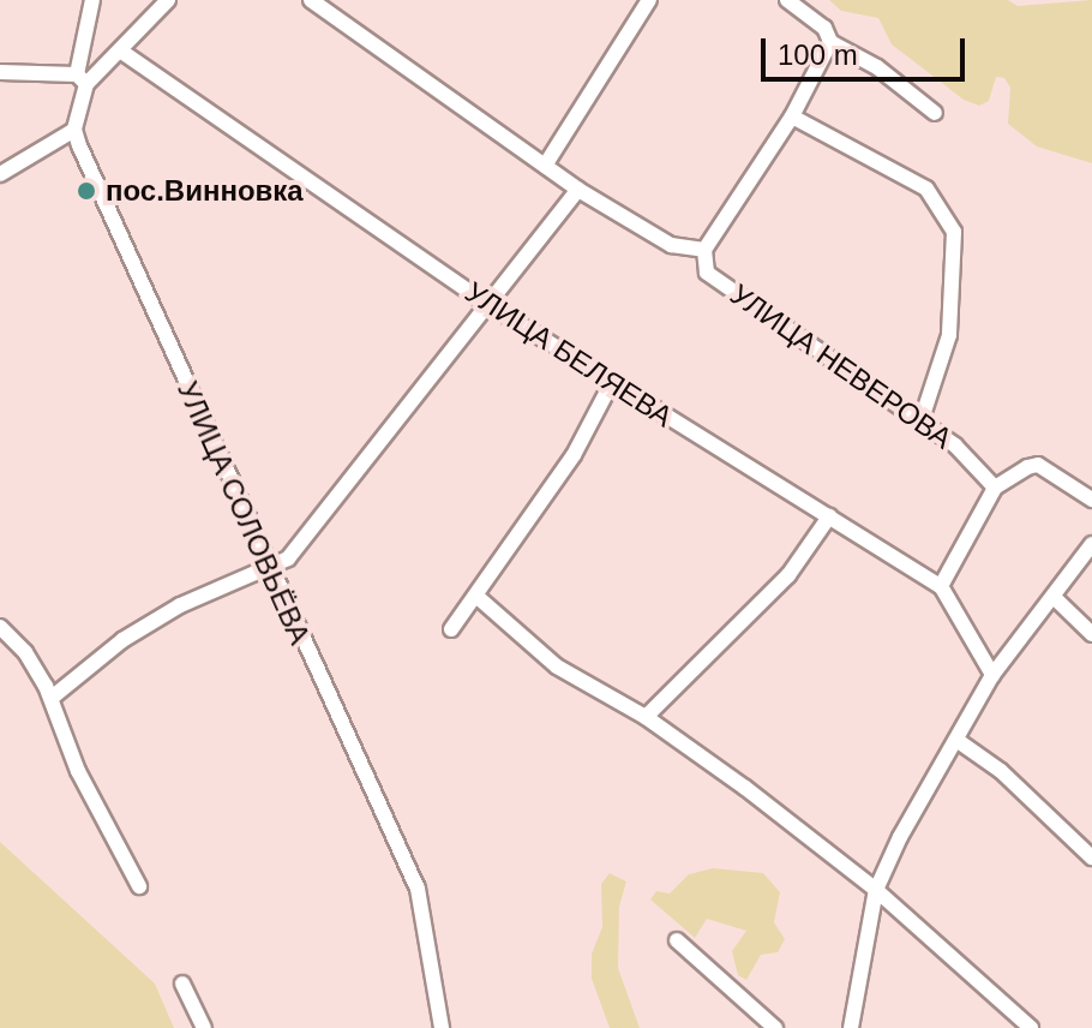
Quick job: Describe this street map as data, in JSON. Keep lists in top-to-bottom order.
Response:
{
  "streets": {
    "street": ["УЛИЦА БЕЛЯЕВА", "УЛИЦА НЕВЕРОВА", "УЛИЦА СОЛОВЬЁВА"]
  },
  "places": ["пос.Винновка"],
  "scale_bar": "100 m"
}
